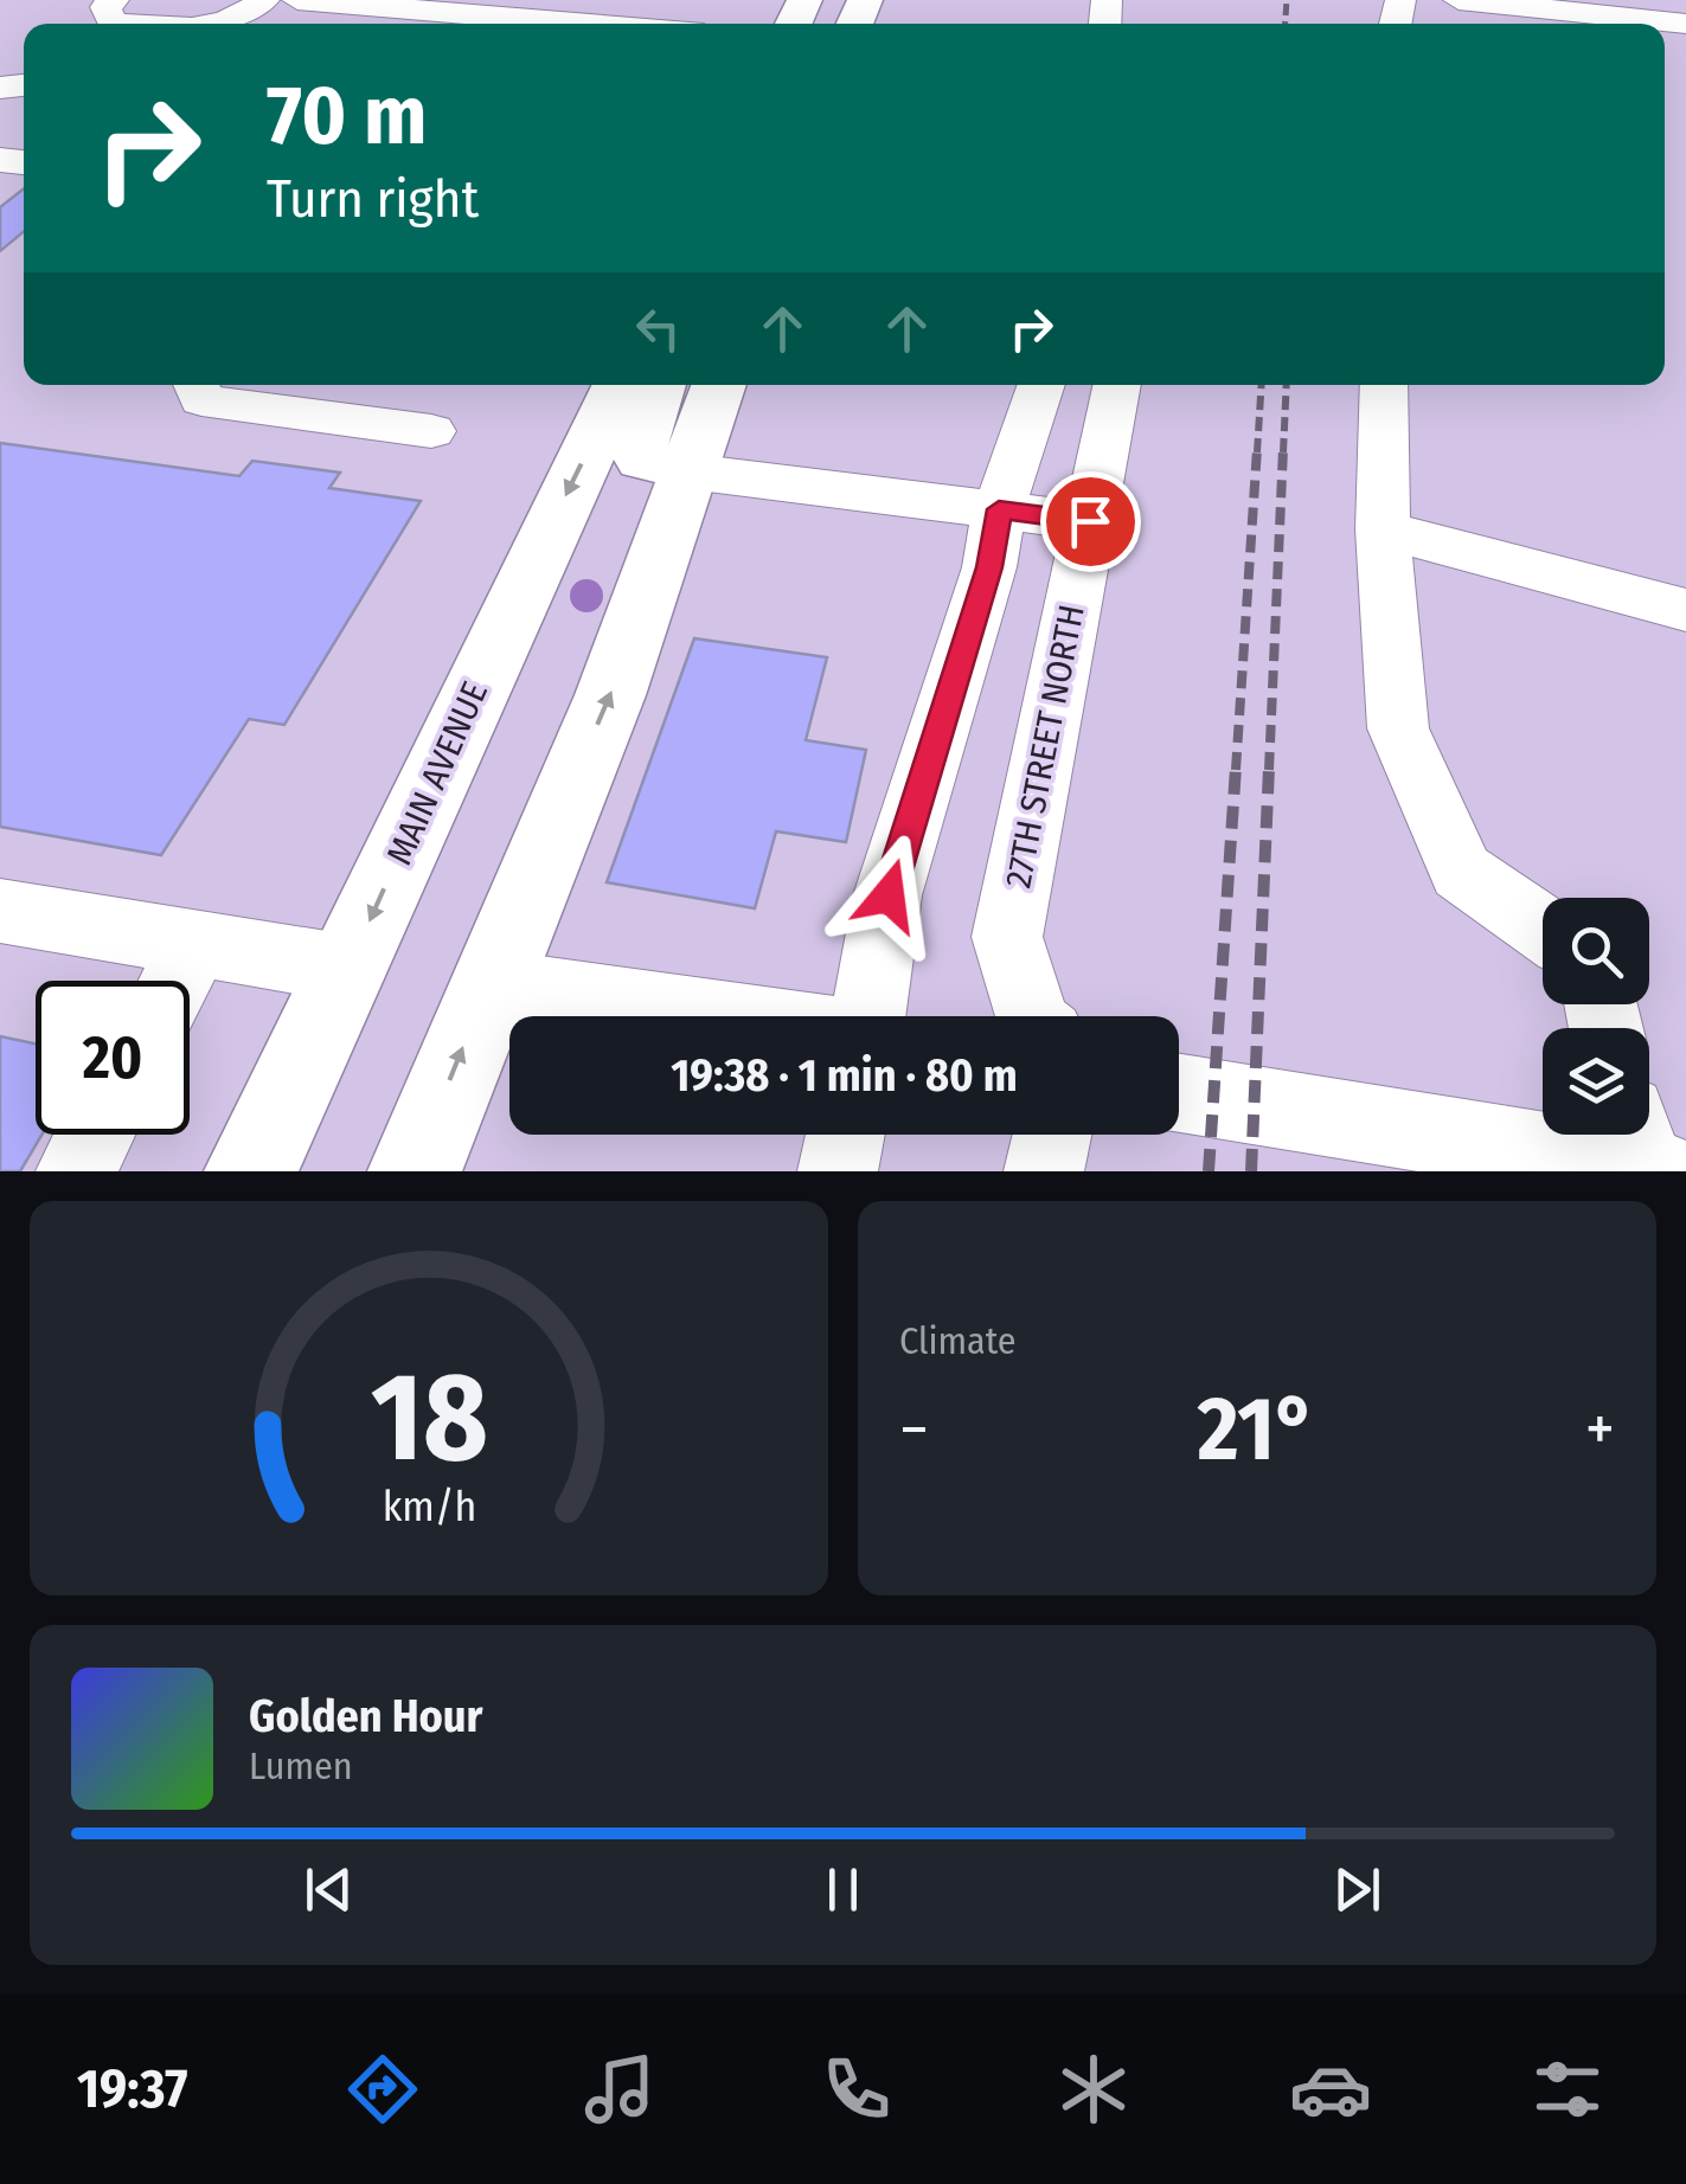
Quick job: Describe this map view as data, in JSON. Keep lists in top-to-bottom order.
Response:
{
  "streets": {
    "main road": ["MAIN AVENUE"],
    "street": ["27TH STREET NORTH"]
  },
  "page": {
    "turn": ["70 m", "Turn right"],
    "limit": "20",
    "trip": "19:38 · 1 min · 80 m",
    "tile": "Climate",
    "heat": ["−", "21°", "+"],
    "song": ["Golden Hour", "Lumen"],
    "tabs": "19:37",
    "gauge": ["18", "km/h"]
  }
}
